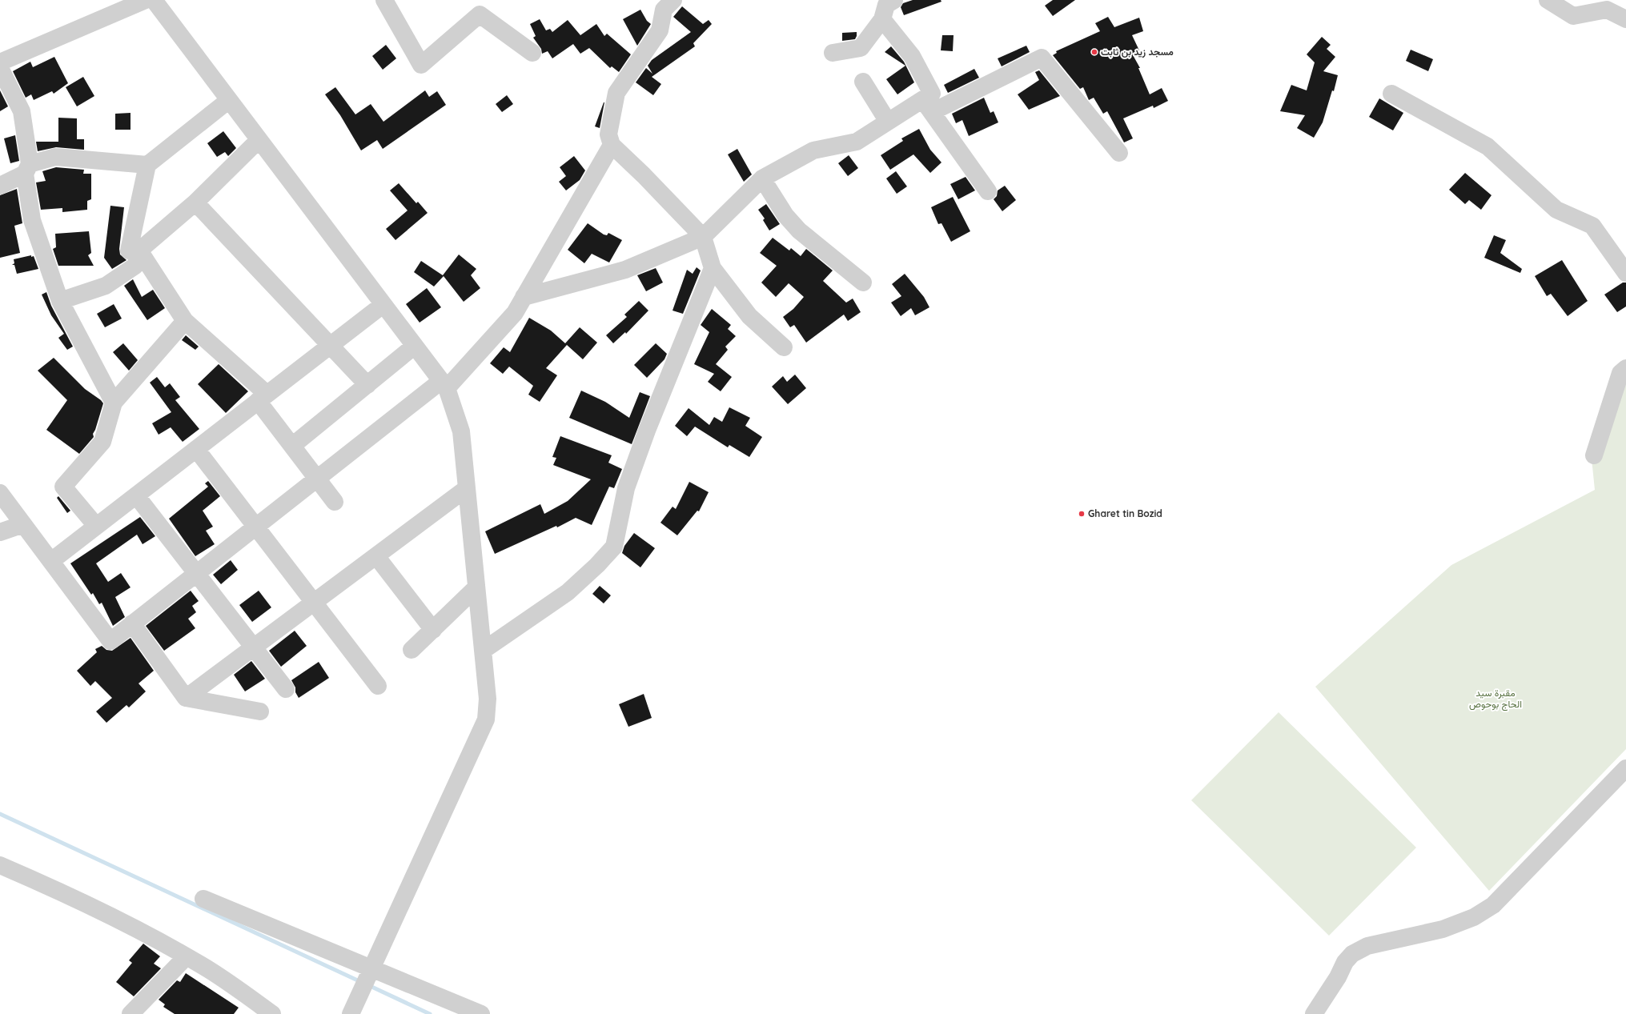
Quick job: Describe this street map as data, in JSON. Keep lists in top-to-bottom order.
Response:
{
  "parks": ["مقبرة سيد الحاج بوحوص"],
  "places": ["مسجد زيد بن ثابت", "Gharet tin Bozid"]
}
